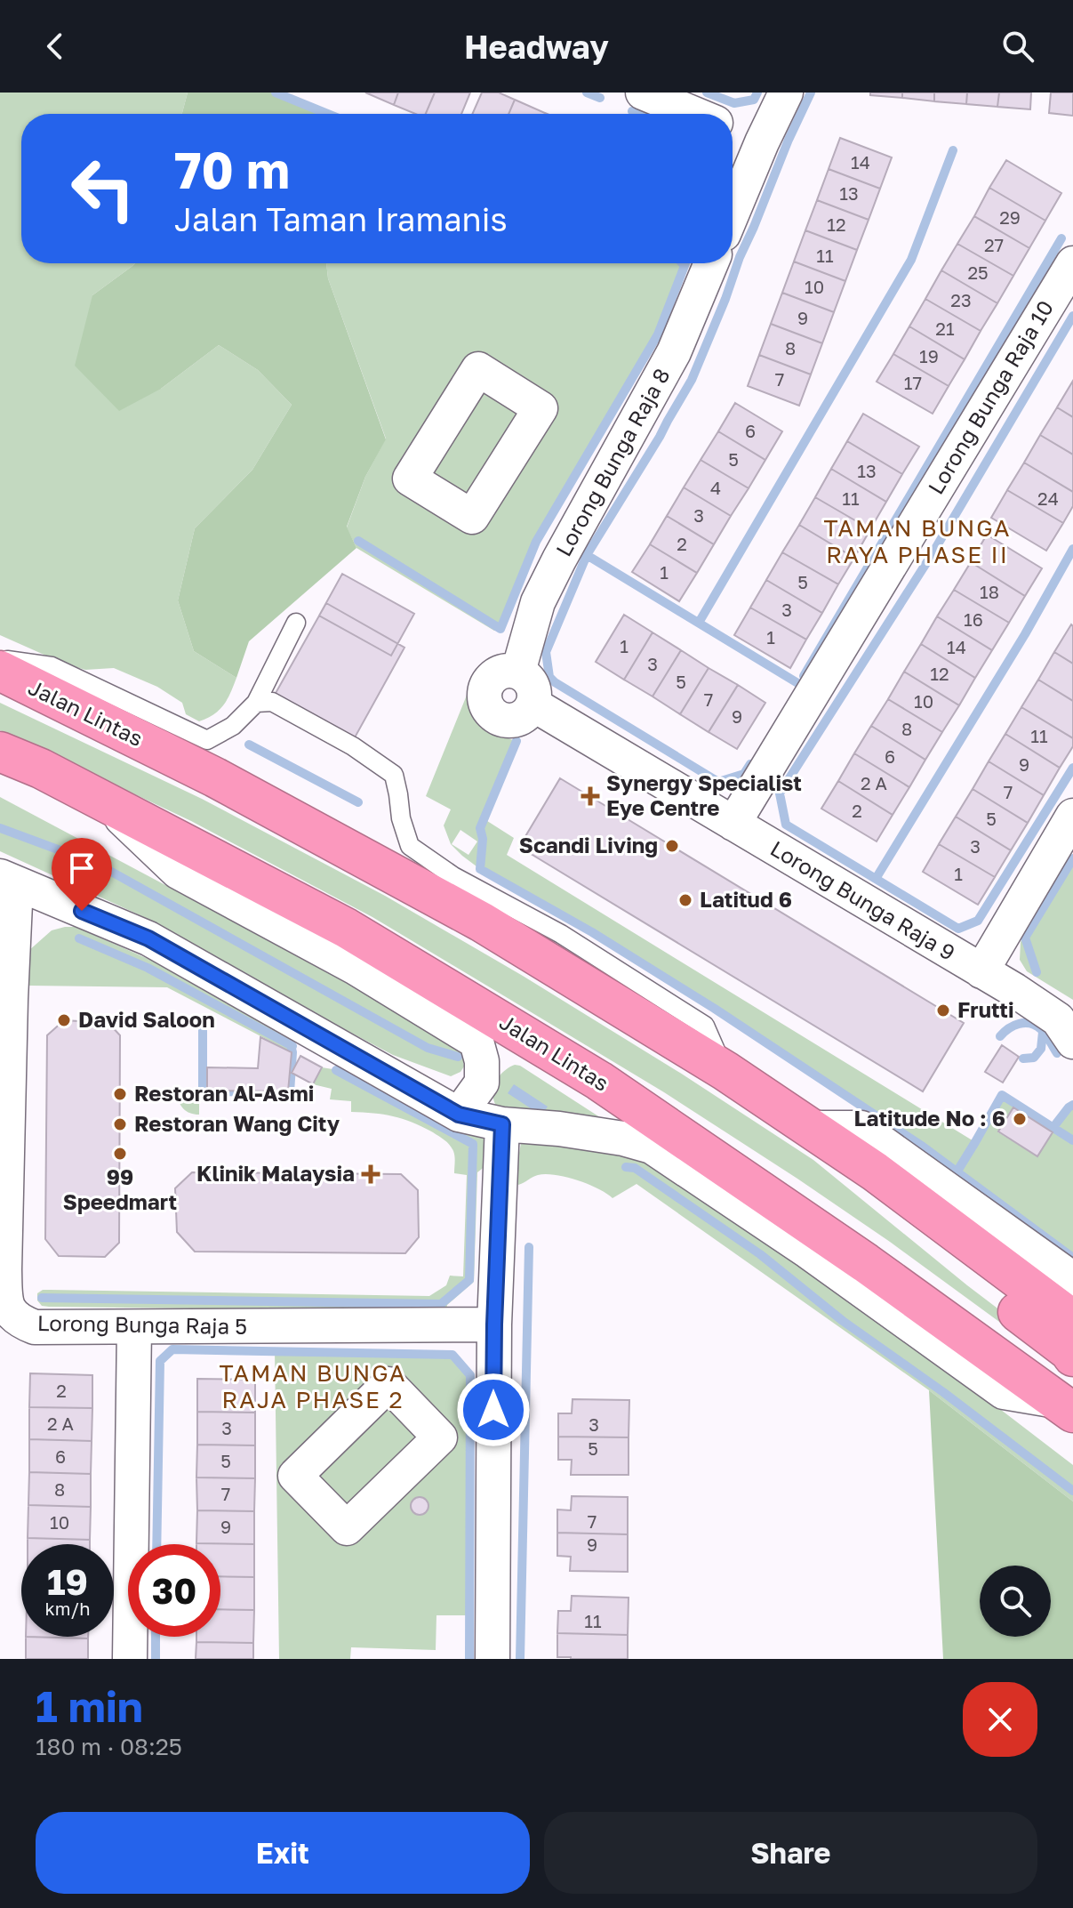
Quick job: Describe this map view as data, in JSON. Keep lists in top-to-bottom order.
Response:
{
  "streets": {
    "highway": ["Jalan Lintas"],
    "street": [
      "Lorong Bunga Raja 10",
      "Lorong Bunga Raja 8",
      "Lorong Bunga Raja 9",
      "Lorong Bunga Raja 5"
    ]
  },
  "crossings": [
    ["Lorong Bunga Raja 10", "Lorong Bunga Raja 9"],
    ["Lorong Bunga Raja 8", "Lorong Bunga Raja 9"]
  ],
  "districts": ["TAMAN BUNGA RAYA PHASE II", "TAMAN BUNGA RAJA PHASE 2"],
  "places": {
    "health": ["Synergy Specialist Eye Centre", "Klinik Malaysia"],
    "other": [
      "Scandi Living",
      "Latitud 6",
      "Frutti",
      "David Saloon",
      "Restoran Al-Asmi",
      "Latitude No : 6",
      "Restoran Wang City",
      "99 Speedmart"
    ]
  },
  "house_numbers": [
    "14",
    "13",
    "29",
    "12",
    "27",
    "11",
    "25",
    "10",
    "23",
    "9",
    "21",
    "8",
    "19",
    "7",
    "17",
    "6",
    "5",
    "13",
    "4",
    "11",
    "24",
    "3",
    "2",
    "1",
    "5",
    "18",
    "3",
    "16",
    "1",
    "1",
    "14",
    "3",
    "12",
    "5",
    "7",
    "10",
    "9",
    "8",
    "11",
    "6",
    "9",
    "2 A",
    "7",
    "2",
    "5",
    "3",
    "1",
    "2",
    "2 A",
    "3",
    "3",
    "5",
    "6",
    "5",
    "8",
    "7",
    "7",
    "10",
    "9",
    "9",
    "11"
  ],
  "page": {
    "header": "Headway",
    "turn": ["70 m", "Jalan Taman Iramanis"],
    "speed": "19 km/h",
    "limit": "30",
    "heading": ["1 min", "180 m · 08:25"],
    "buttons": ["Exit", "Share"]
  }
}
